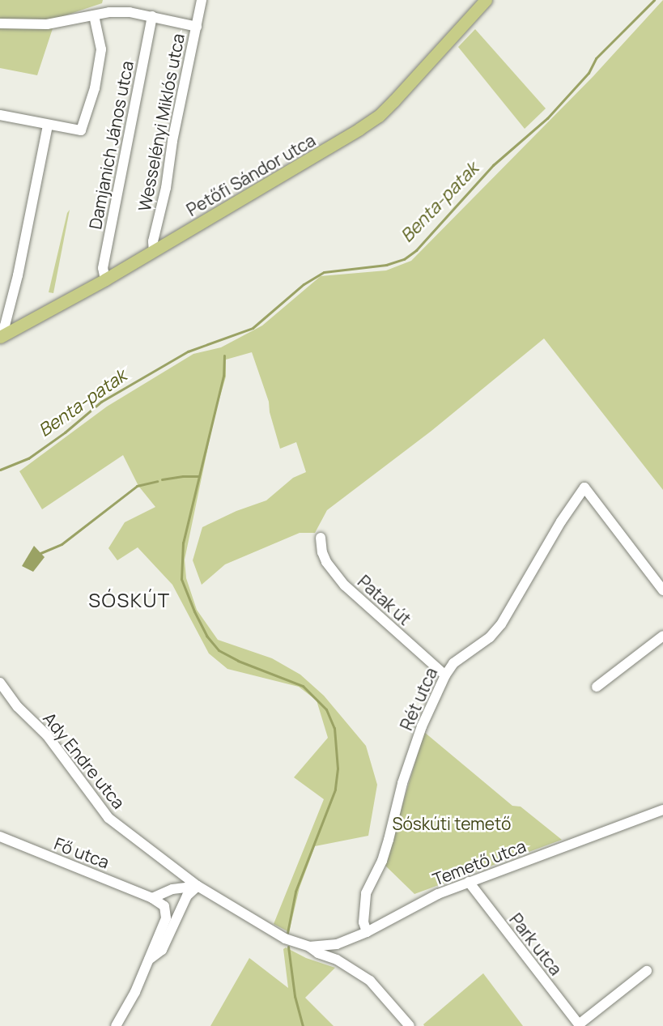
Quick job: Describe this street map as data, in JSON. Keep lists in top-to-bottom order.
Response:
{
  "streets": {
    "main road": ["Petőfi Sándor utca"],
    "street": [
      "Wesselényi Miklós utca",
      "Damjanich János utca",
      "Patak út",
      "Rét utca",
      "Ady Endre utca",
      "Fő utca",
      "Temető utca",
      "Park utca"
    ]
  },
  "crossings": [
    ["Wesselényi Miklós utca", "Petőfi Sándor utca"],
    ["Damjanich János utca", "Petőfi Sándor utca"],
    ["Patak út", "Rét utca"],
    ["Rét utca", "Temető utca"],
    ["Ady Endre utca", "Temető utca"],
    ["Temető utca", "Park utca"]
  ],
  "districts": ["SÓSKÚT"],
  "water": ["Benta-patak"],
  "parks": ["Sóskúti temető"]
}
